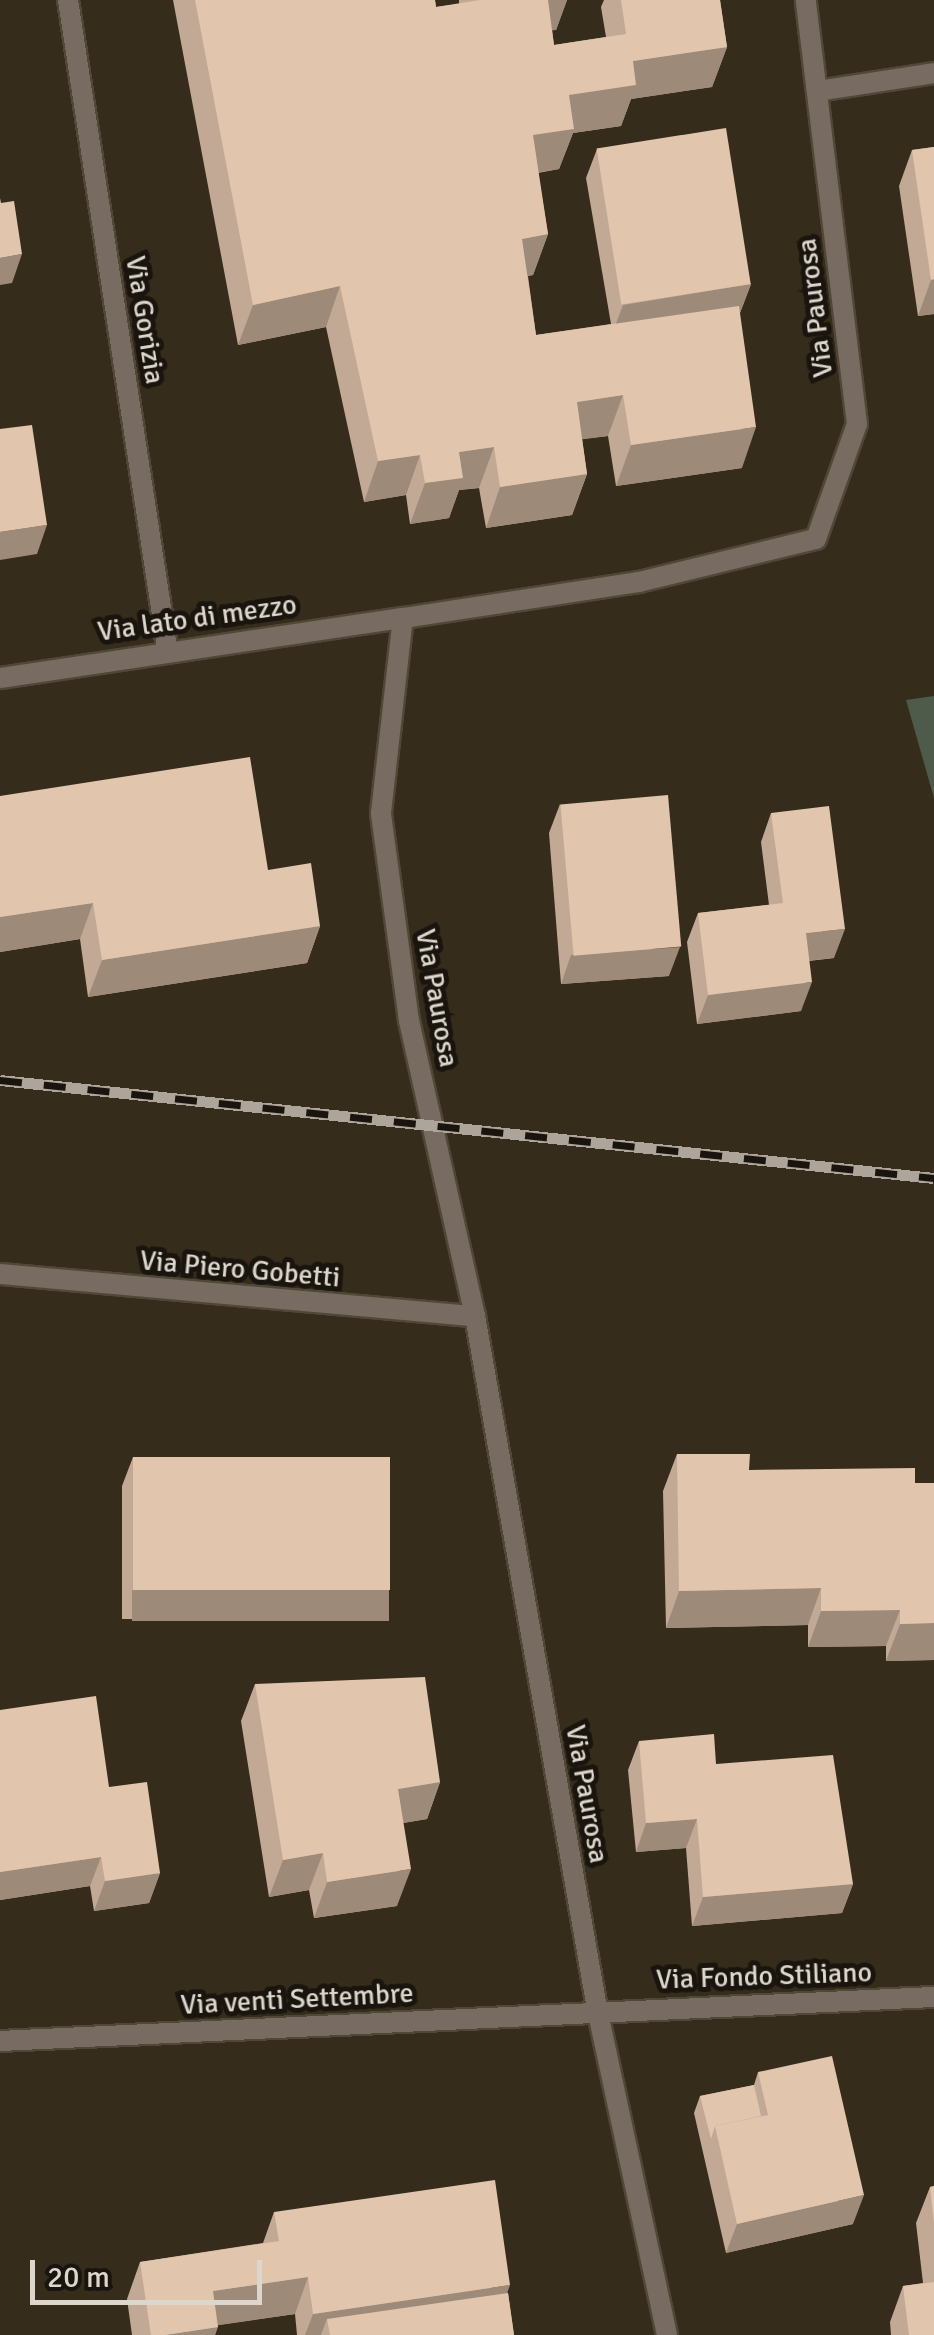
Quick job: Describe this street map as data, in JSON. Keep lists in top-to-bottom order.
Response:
{
  "streets": {
    "street": [
      "Via Paurosa",
      "Via Gorizia",
      "Via lato di mezzo",
      "Via Piero Gobetti",
      "Via Fondo Stiliano",
      "Via venti Settembre"
    ]
  },
  "crossings": [
    ["Via Paurosa", "Via lato di mezzo"],
    ["Via Paurosa", "Via Piero Gobetti"],
    ["Via Paurosa", "Via Fondo Stiliano"],
    ["Via Paurosa", "Via venti Settembre"],
    ["Via Gorizia", "Via lato di mezzo"],
    ["Via Fondo Stiliano", "Via venti Settembre"]
  ],
  "scale_bar": "20 m"
}
